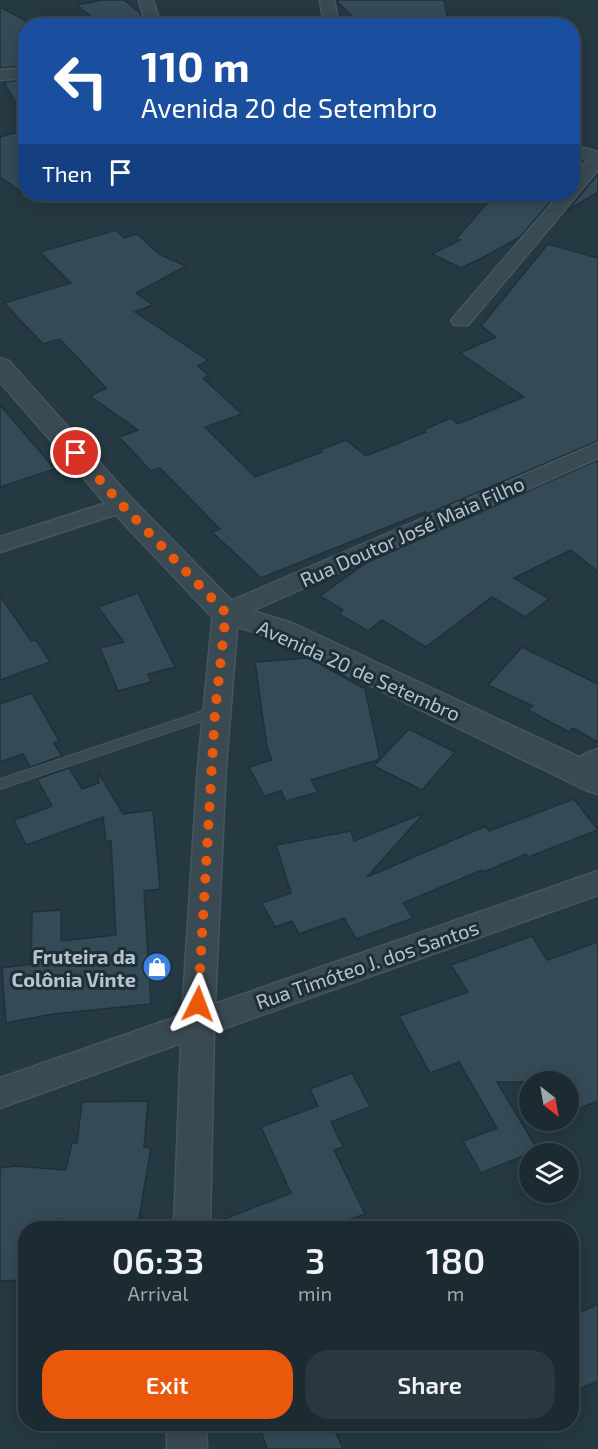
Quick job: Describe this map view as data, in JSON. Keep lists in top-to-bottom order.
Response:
{
  "streets": {
    "street": ["Rua Doutor José Maia Filho", "Avenida 20 de Setembro", "Rua Timóteo J. dos Santos"]
  },
  "crossings": [
    ["Rua Doutor José Maia Filho", "Avenida 20 de Setembro"]
  ],
  "places": {
    "shop": ["Fruteira da Colônia Vinte"]
  },
  "north": "bottom right",
  "page": {
    "turn": ["110 m", "Avenida 20 de Setembro"],
    "then": "Then",
    "eta": [
      "06:33",
      "Arrival",
      "3",
      "min",
      "180",
      "m"
    ],
    "buttons": ["Exit", "Share"]
  }
}
